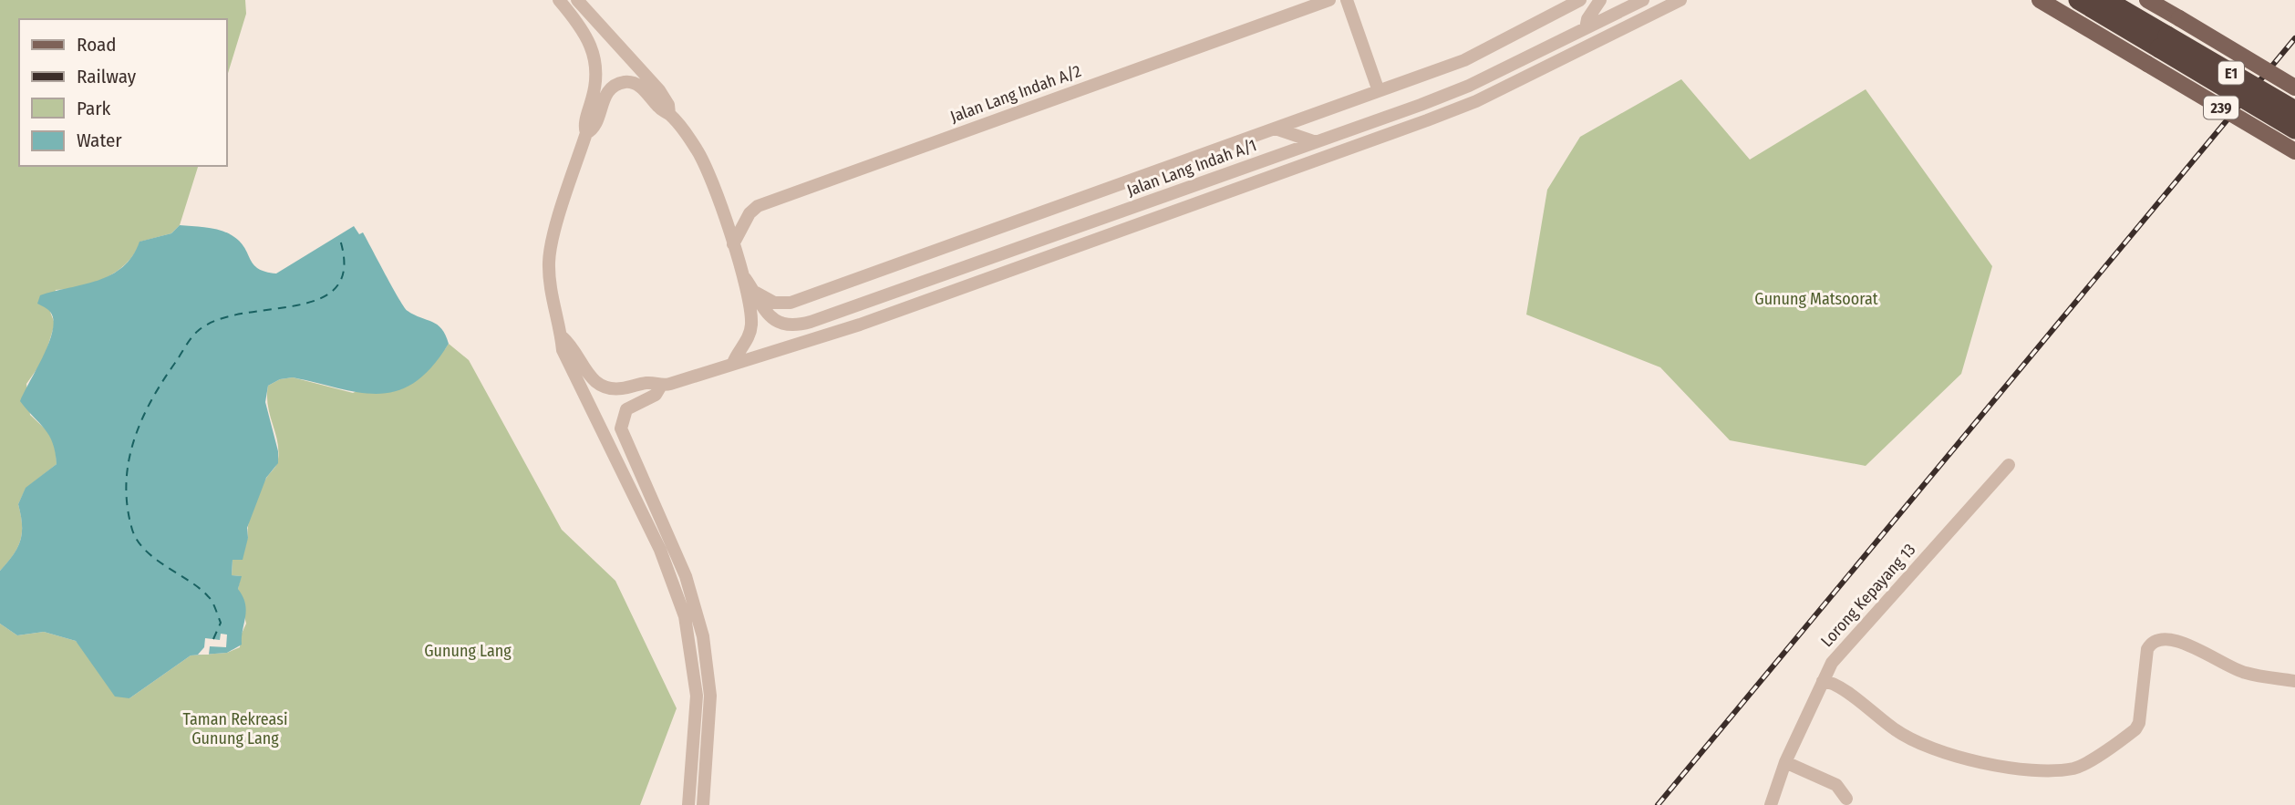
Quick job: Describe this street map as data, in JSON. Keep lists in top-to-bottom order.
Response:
{
  "streets": {
    "highway": ["E1"],
    "main road": ["239"],
    "street": ["Jalan Lang Indah A/2", "Jalan Lang Indah A/1", "Lorong Kepayang 13"]
  },
  "parks": ["Gunung Matsoorat", "Gunung Lang", "Taman Rekreasi Gunung Lang"],
  "legend": [
    "Road",
    "Railway",
    "Park",
    "Water"
  ]
}
